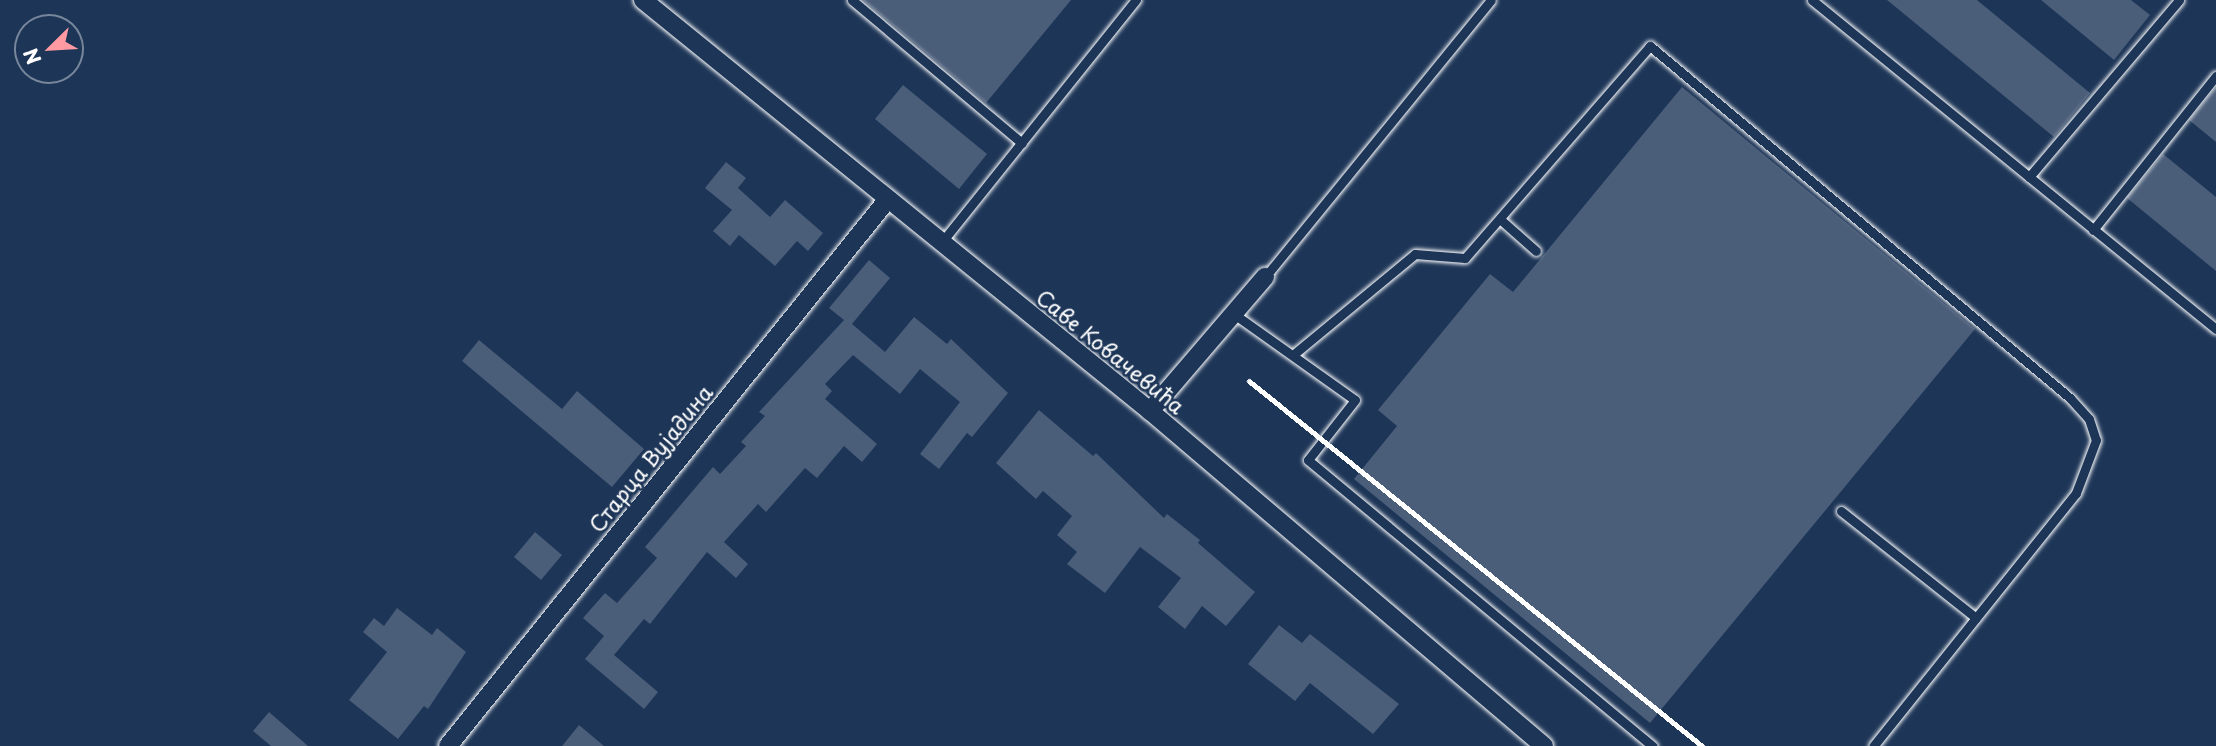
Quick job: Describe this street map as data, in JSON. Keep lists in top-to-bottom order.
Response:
{
  "streets": {
    "street": ["Саве Ковачевића", "Старца Вујадина"]
  },
  "crossings": [
    ["Саве Ковачевића", "Старца Вујадина"]
  ],
  "north": "bottom left"
}
